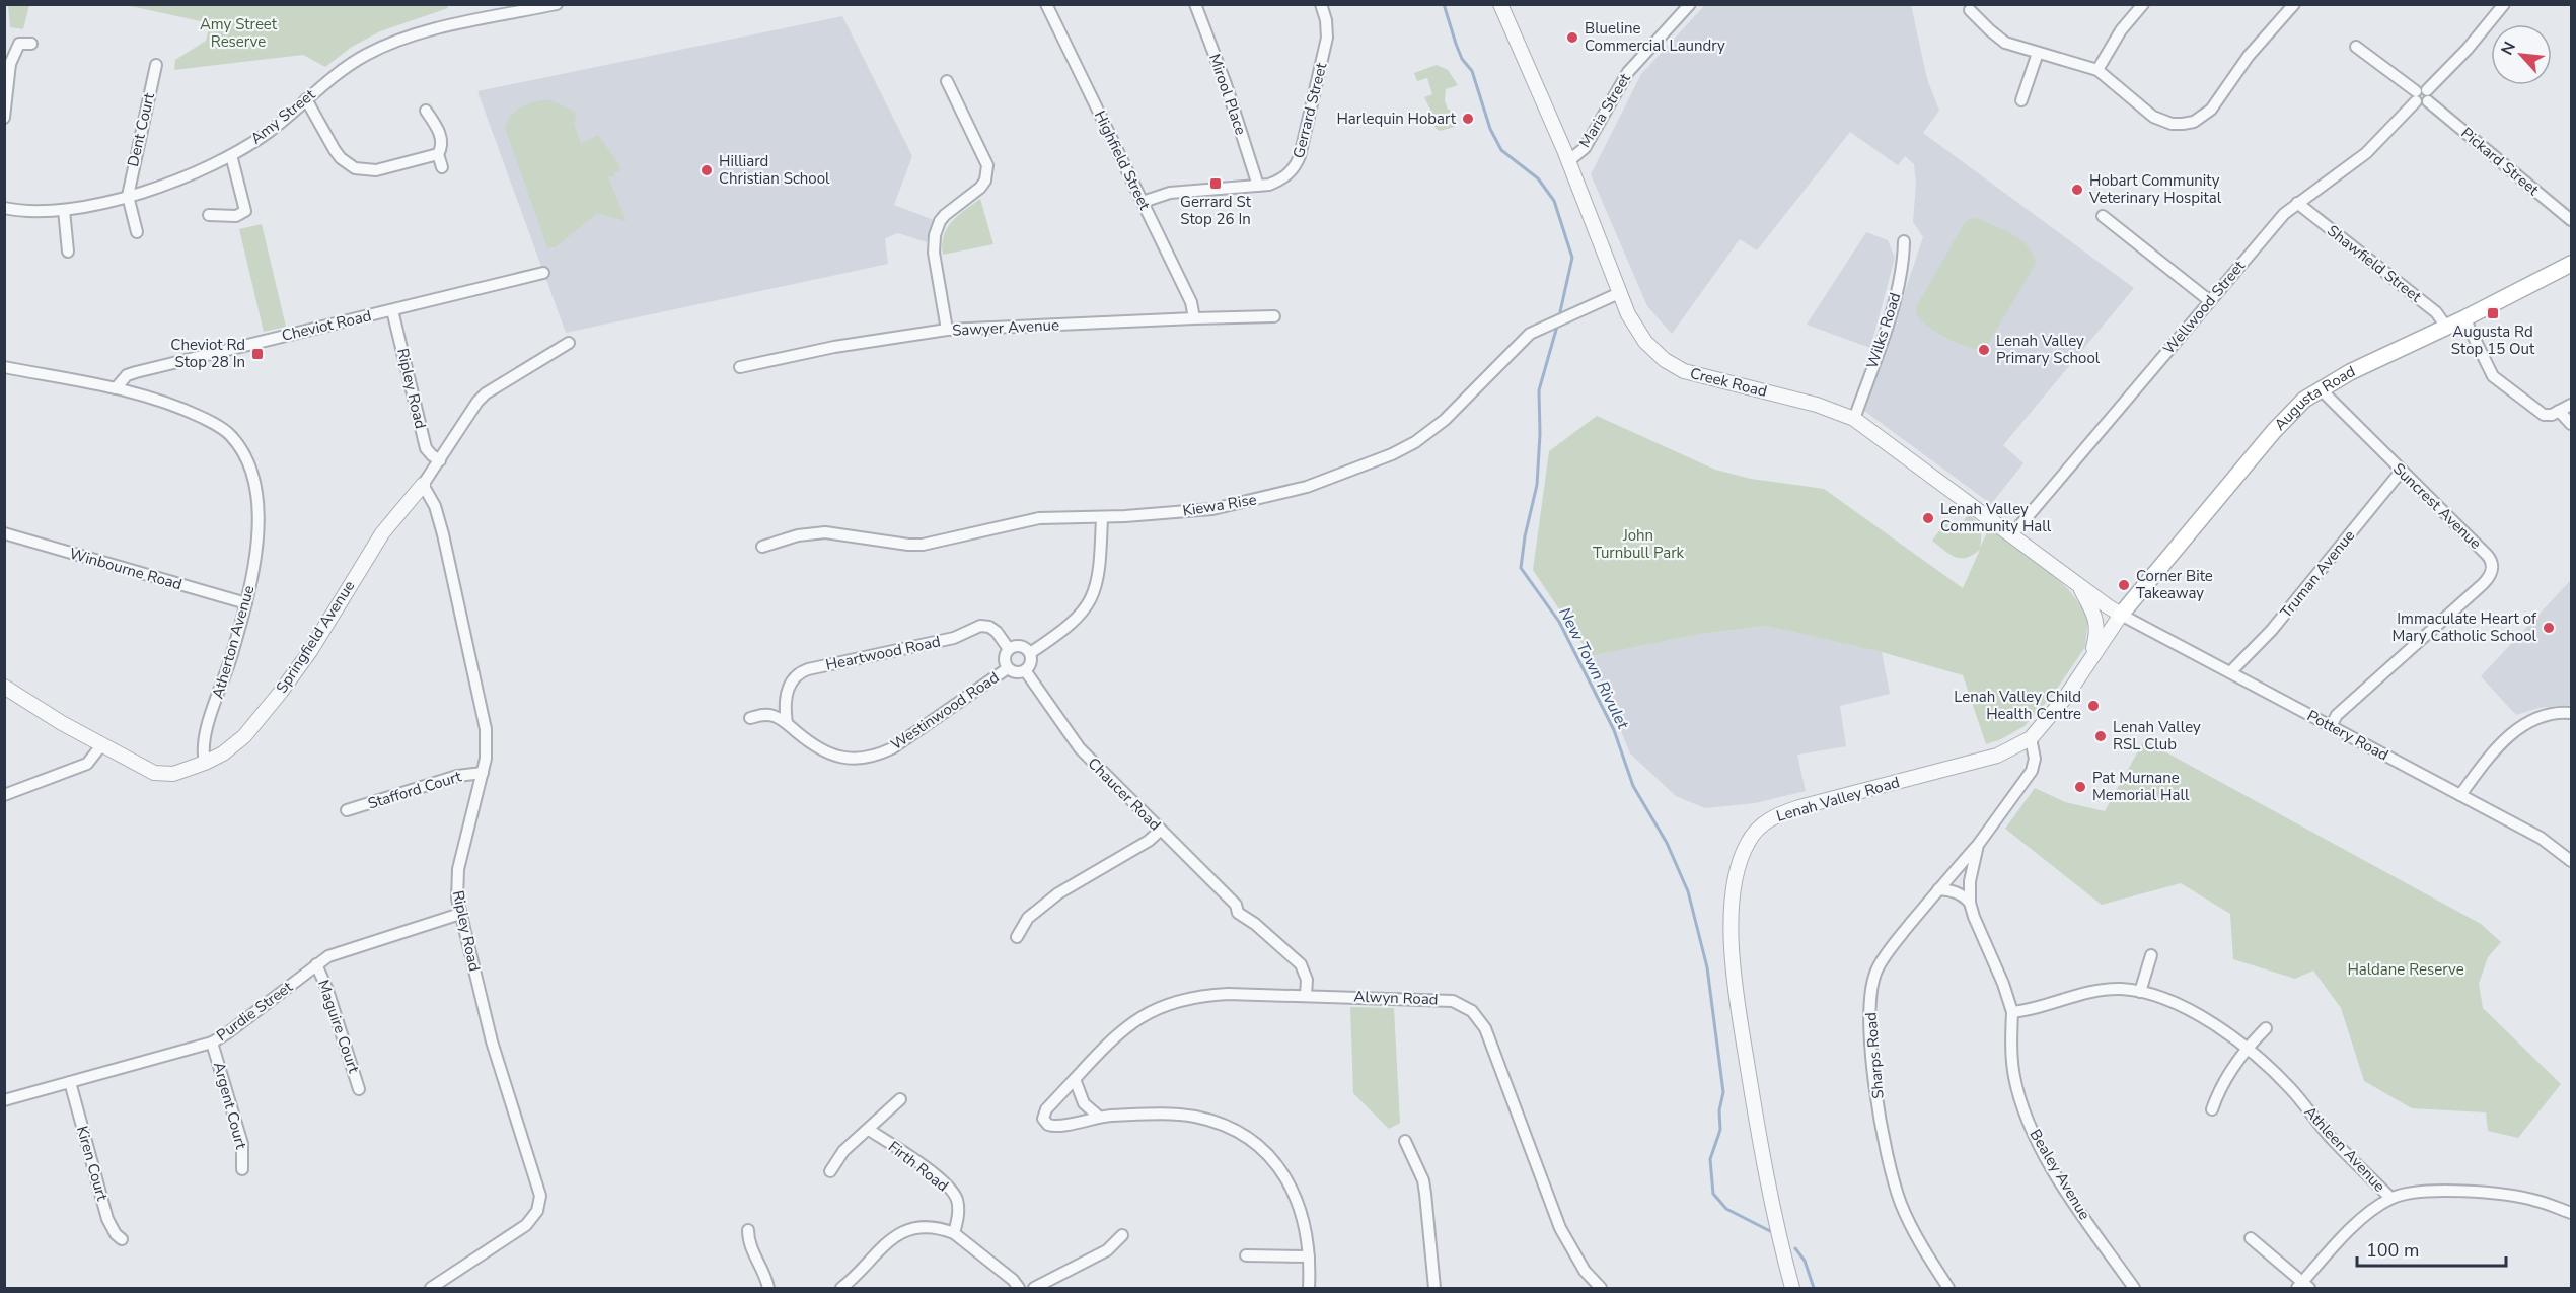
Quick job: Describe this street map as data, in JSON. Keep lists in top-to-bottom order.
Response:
{
  "streets": {
    "main road": ["Augusta Road"],
    "street": [
      "Mirool Place",
      "Gerrard Street",
      "Maria Street",
      "Amy Street",
      "Dent Court",
      "Highfield Street",
      "Pickard Street",
      "Shawfield Street",
      "Wellwood Street",
      "Cheviot Road",
      "Sawyer Avenue",
      "Wilks Road",
      "Creek Road",
      "Ripley Road",
      "Kiewa Rise",
      "Suncrest Avenue",
      "Winbourne Road",
      "Truman Avenue",
      "Springfield Avenue",
      "Atherton Avenue",
      "Heartwood Road",
      "Westinwood Road",
      "Pottery Road",
      "Stafford Court",
      "Chaucer Road",
      "Lenah Valley Road",
      "Alwyn Road",
      "Purdie Street",
      "Maguire Court",
      "Sharps Road",
      "Argent Court",
      "Athleen Avenue",
      "Kiren Court",
      "Firth Road",
      "Bealey Avenue"
    ]
  },
  "crossings": [
    ["Mirool Place", "Gerrard Street"],
    ["Gerrard Street", "Highfield Street"],
    ["Maria Street", "Creek Road"],
    ["Amy Street", "Dent Court"],
    ["Highfield Street", "Sawyer Avenue"],
    ["Pickard Street", "Wellwood Street"],
    ["Shawfield Street", "Wellwood Street"],
    ["Shawfield Street", "Augusta Road"],
    ["Wellwood Street", "Creek Road"],
    ["Cheviot Road", "Ripley Road"],
    ["Cheviot Road", "Atherton Avenue"],
    ["Wilks Road", "Creek Road"],
    ["Creek Road", "Augusta Road"],
    ["Creek Road", "Kiewa Rise"],
    ["Creek Road", "Pottery Road"],
    ["Creek Road", "Lenah Valley Road"],
    ["Ripley Road", "Springfield Avenue"],
    ["Ripley Road", "Stafford Court"],
    ["Ripley Road", "Purdie Street"],
    ["Augusta Road", "Suncrest Avenue"],
    ["Augusta Road", "Pottery Road"],
    ["Augusta Road", "Lenah Valley Road"],
    ["Suncrest Avenue", "Truman Avenue"],
    ["Suncrest Avenue", "Pottery Road"],
    ["Winbourne Road", "Atherton Avenue"],
    ["Truman Avenue", "Pottery Road"],
    ["Springfield Avenue", "Atherton Avenue"],
    ["Heartwood Road", "Westinwood Road"],
    ["Heartwood Road", "Chaucer Road"],
    ["Westinwood Road", "Chaucer Road"],
    ["Pottery Road", "Lenah Valley Road"],
    ["Chaucer Road", "Alwyn Road"],
    ["Purdie Street", "Maguire Court"],
    ["Purdie Street", "Argent Court"],
    ["Purdie Street", "Kiren Court"],
    ["Athleen Avenue", "Bealey Avenue"]
  ],
  "water": ["New Town Rivulet"],
  "parks": ["Amy Street Reserve", "John Turnbull Park", "Haldane Reserve"],
  "places": {
    "other": [
      "Blueline Commercial Laundry",
      "Harlequin Hobart",
      "Hilliard Christian School",
      "Hobart Community Veterinary Hospital",
      "Lenah Valley Primary School",
      "Lenah Valley Community Hall",
      "Corner Bite Takeaway",
      "Immaculate Heart of Mary Catholic School",
      "Lenah Valley Child Health Centre",
      "Lenah Valley RSL Club",
      "Pat Murnane Memorial Hall"
    ],
    "transit": ["Gerrard St Stop 26 In", "Augusta Rd Stop 15 Out", "Cheviot Rd Stop 28 In"]
  },
  "scale_bar": "100 m",
  "north": "top left"
}
